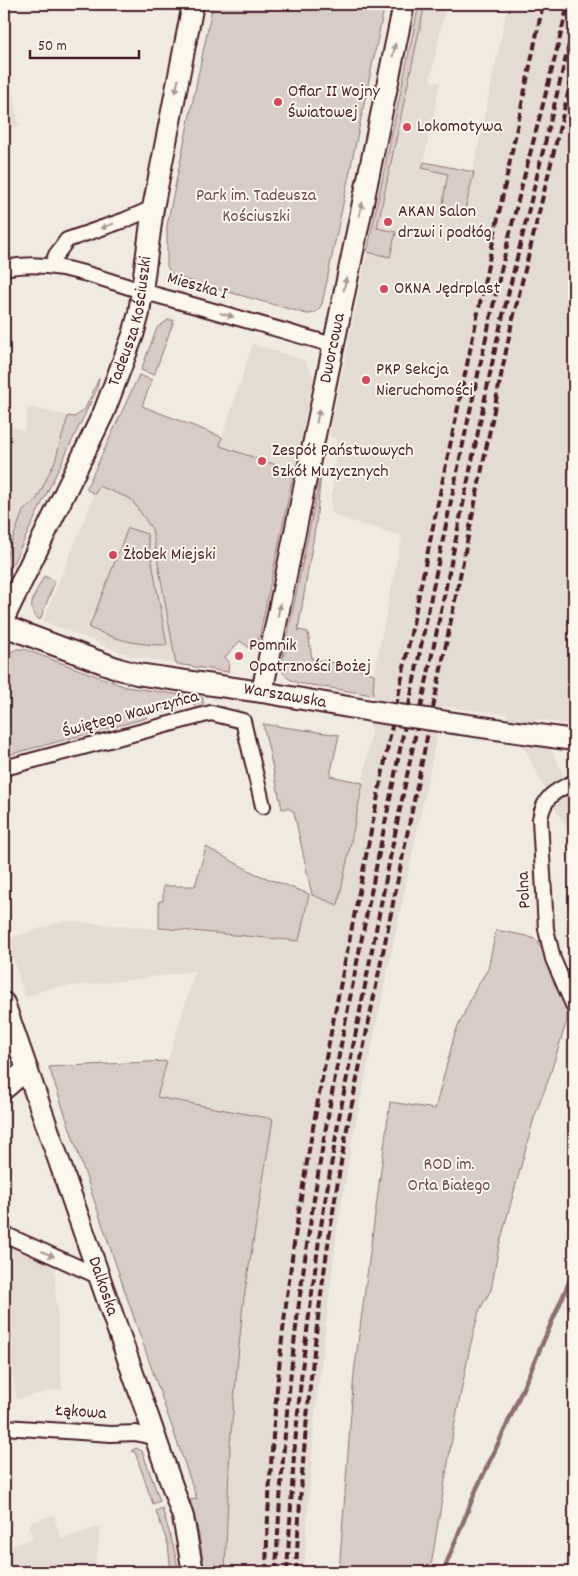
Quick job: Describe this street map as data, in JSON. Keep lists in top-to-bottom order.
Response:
{
  "streets": {
    "street": [
      "Mieszka I",
      "Tadeusza Kościuszki",
      "Dworcowa",
      "Warszawska",
      "Świętego Wawrzyńca",
      "Polna",
      "Dalkoska",
      "Łąkowa"
    ]
  },
  "crossings": [
    ["Mieszka I", "Tadeusza Kościuszki"],
    ["Mieszka I", "Dworcowa"],
    ["Dworcowa", "Warszawska"],
    ["Dalkoska", "Łąkowa"]
  ],
  "one_way": ["Mieszka I", "Dworcowa"],
  "parks": ["Park im. Tadeusza Kościuszki", "ROD im. Orła Białego"],
  "places": [
    "Ofiar II Wojny Światowej",
    "Lokomotywa",
    "AKAN Salon drzwi i podłóg",
    "OKNA Jędrplast",
    "PKP Sekcja Nieruchomości",
    "Zespół Państwowych Szkół Muzycznych",
    "Żłobek Miejski",
    "Pomnik Opatrzności Bożej"
  ],
  "scale_bar": "50 m"
}
